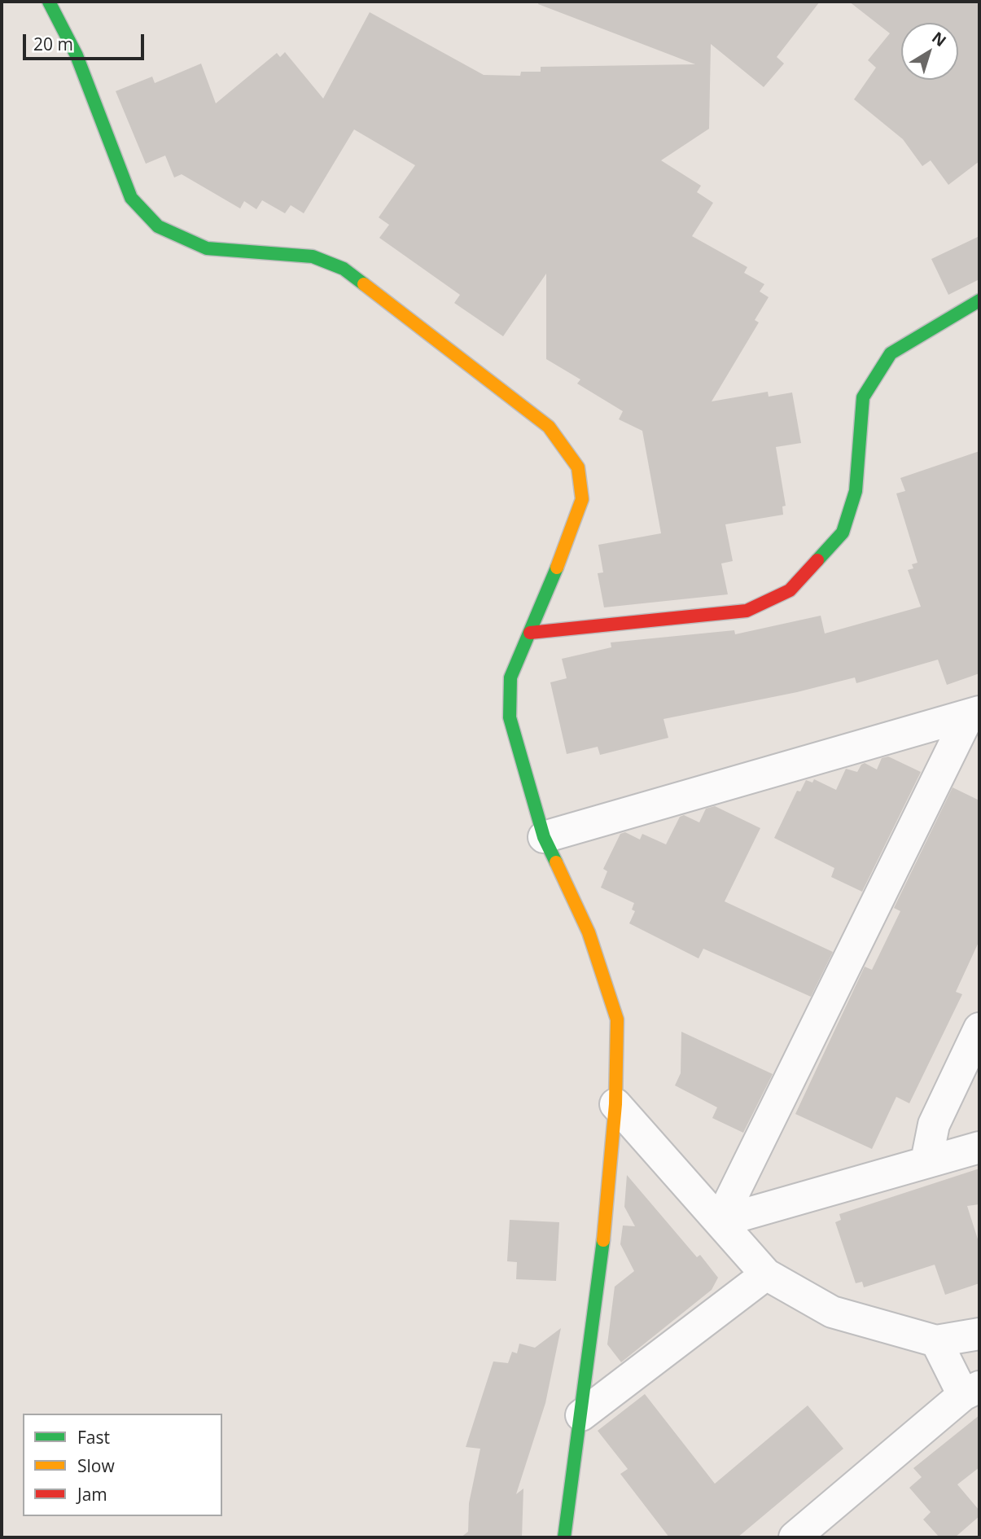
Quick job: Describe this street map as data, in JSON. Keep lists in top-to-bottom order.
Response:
{
  "legend": ["Fast", "Slow", "Jam"],
  "scale_bar": "20 m",
  "north": "top right"
}
